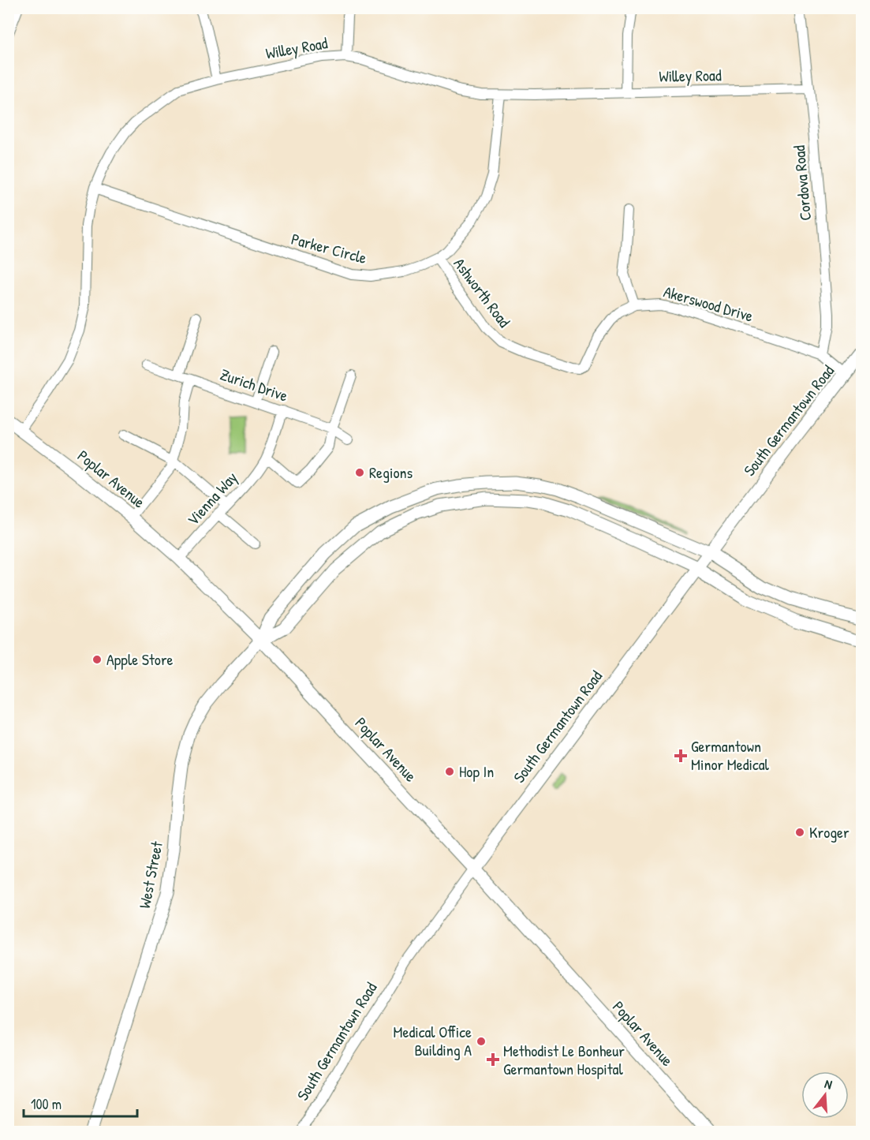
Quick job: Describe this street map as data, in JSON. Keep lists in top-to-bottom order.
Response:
{
  "streets": {
    "main road": ["South Germantown Road", "Poplar Avenue", "West Street"],
    "street": [
      "Willey Road",
      "Cordova Road",
      "Parker Circle",
      "Ashworth Road",
      "Akerswood Drive",
      "Zurich Drive",
      "Vienna Way"
    ]
  },
  "crossings": [
    ["Willey Road", "Cordova Road"],
    ["Willey Road", "Parker Circle"],
    ["Willey Road", "Poplar Avenue"],
    ["Cordova Road", "Akerswood Drive"],
    ["Parker Circle", "Ashworth Road"],
    ["Ashworth Road", "Akerswood Drive"],
    ["Akerswood Drive", "South Germantown Road"],
    ["Zurich Drive", "Vienna Way"],
    ["South Germantown Road", "Poplar Avenue"],
    ["Poplar Avenue", "Vienna Way"],
    ["Poplar Avenue", "West Street"]
  ],
  "places": {
    "other": [
      "Regions",
      "Apple Store",
      "Hop In",
      "Kroger",
      "Medical Office Building A"
    ],
    "health": ["Germantown Minor Medical", "Methodist Le Bonheur Germantown Hospital"]
  },
  "scale_bar": "100 m",
  "north": "top"
}
